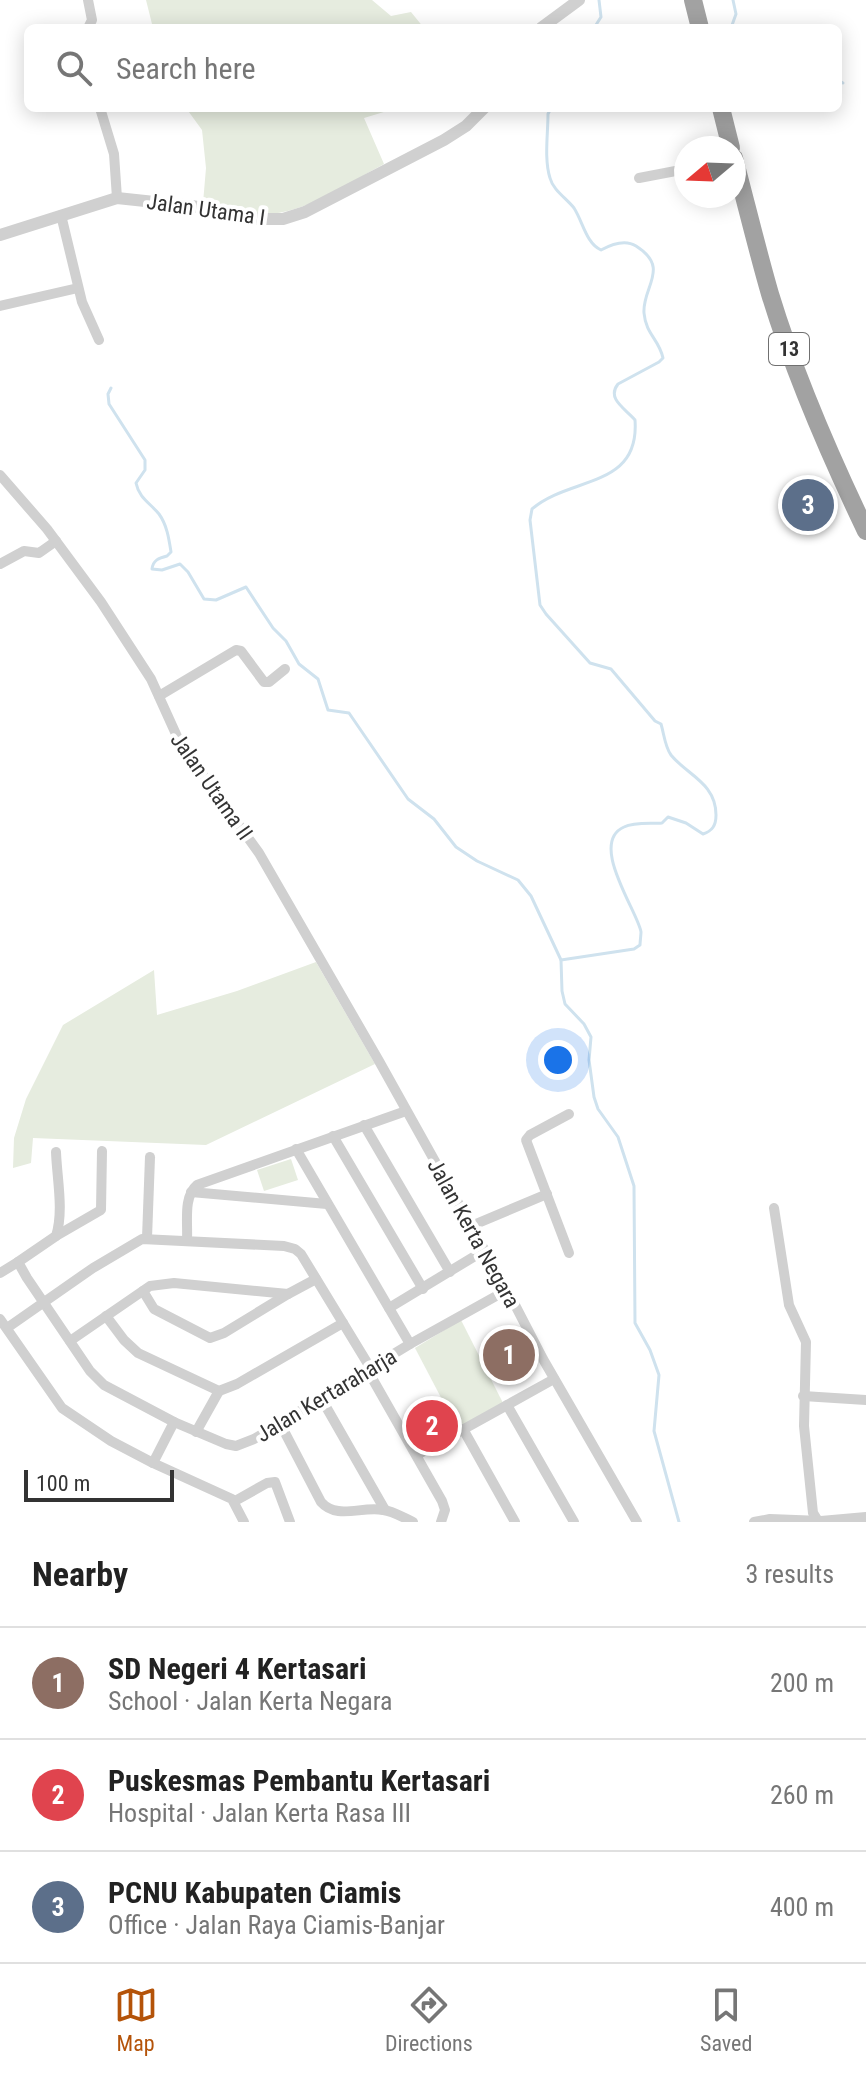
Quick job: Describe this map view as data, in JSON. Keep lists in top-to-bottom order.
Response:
{
  "streets": {
    "highway": ["13"],
    "street": [
      "Jalan Utama I",
      "Jalan Utama II",
      "Jalan Kerta Negara",
      "Jalan Kertaraharja"
    ]
  },
  "crossings": [
    ["Jalan Utama II", "Jalan Kerta Negara"],
    ["Jalan Kerta Negara", "Jalan Kertaraharja"]
  ],
  "scale_bar": "100 m",
  "north": "left",
  "page": {
    "search": "Search here",
    "pins": ["3", "1", "2"],
    "scale": "100 m",
    "heading": ["Nearby", "3 results"],
    "list": [
      {
        "mark": "1",
        "name": "SD Negeri 4 Kertasari",
        "note": "School · Jalan Kerta Negara",
        "value": "200 m"
      },
      {
        "mark": "2",
        "name": "Puskesmas Pembantu Kertasari",
        "note": "Hospital · Jalan Kerta Rasa III",
        "value": "260 m"
      },
      {
        "mark": "3",
        "name": "PCNU Kabupaten Ciamis",
        "note": "Office · Jalan Raya Ciamis-Banjar",
        "value": "400 m"
      }
    ],
    "nav": ["Map", "Directions", "Saved"]
  }
}
